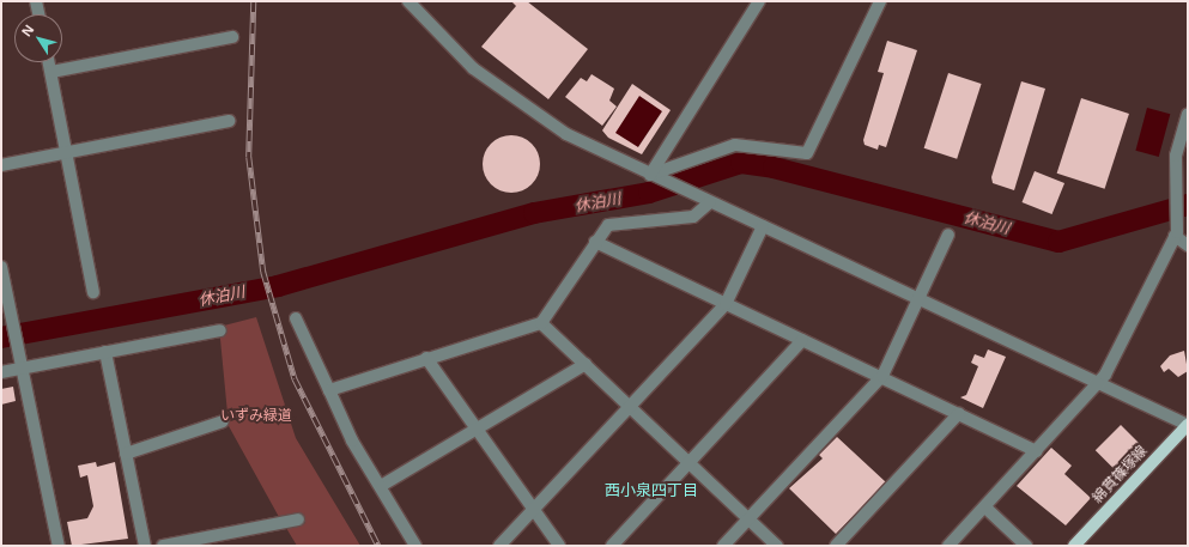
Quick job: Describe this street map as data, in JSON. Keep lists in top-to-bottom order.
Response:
{
  "streets": {
    "main road": ["綿貫篠塚線"]
  },
  "districts": ["西小泉四丁目"],
  "water": ["休泊川"],
  "parks": ["いずみ緑道"],
  "north": "top left"
}
